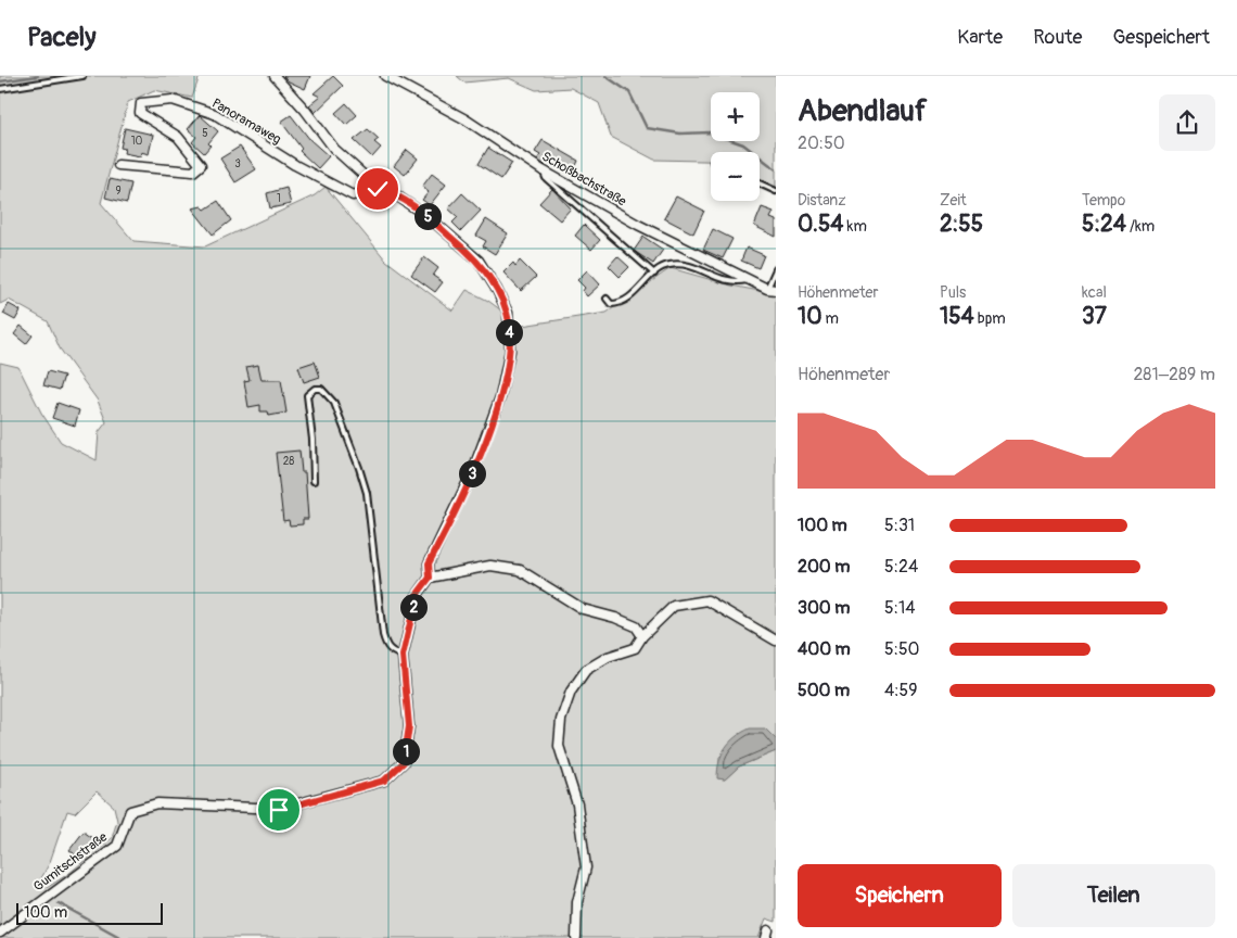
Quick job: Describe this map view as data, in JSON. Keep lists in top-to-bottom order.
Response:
{
  "streets": {
    "street": ["Panoramaweg", "Schoßbachstraße", "Gumitschstraße"]
  },
  "house_numbers": [
    "5",
    "10",
    "3",
    "9",
    "1",
    "28"
  ],
  "scale_bar": "100 m",
  "page": {
    "header": "Pacely",
    "nav": ["Karte", "Route", "Gespeichert"],
    "heading": ["Abendlauf", "20:50"],
    "map_buttons": ["+", "−"],
    "stats": [
      ["Distanz", "0.54 km"],
      ["Zeit", "2:55"],
      ["Tempo", "5:24 /km"],
      ["Höhenmeter", "10 m"],
      ["Puls", "154 bpm"],
      ["kcal", "37"]
    ],
    "pins": [
      "5",
      "4",
      "3",
      "2",
      "1"
    ],
    "chart": ["Höhenmeter", "281–289 m"],
    "list": [
      {
        "name": "100 m",
        "note": "5:31"
      },
      {
        "name": "200 m",
        "note": "5:24"
      },
      {
        "name": "300 m",
        "note": "5:14"
      },
      {
        "name": "400 m",
        "note": "5:50"
      },
      {
        "name": "500 m",
        "note": "4:59"
      }
    ],
    "buttons": ["Speichern", "Teilen"],
    "scale": "100 m"
  }
}
